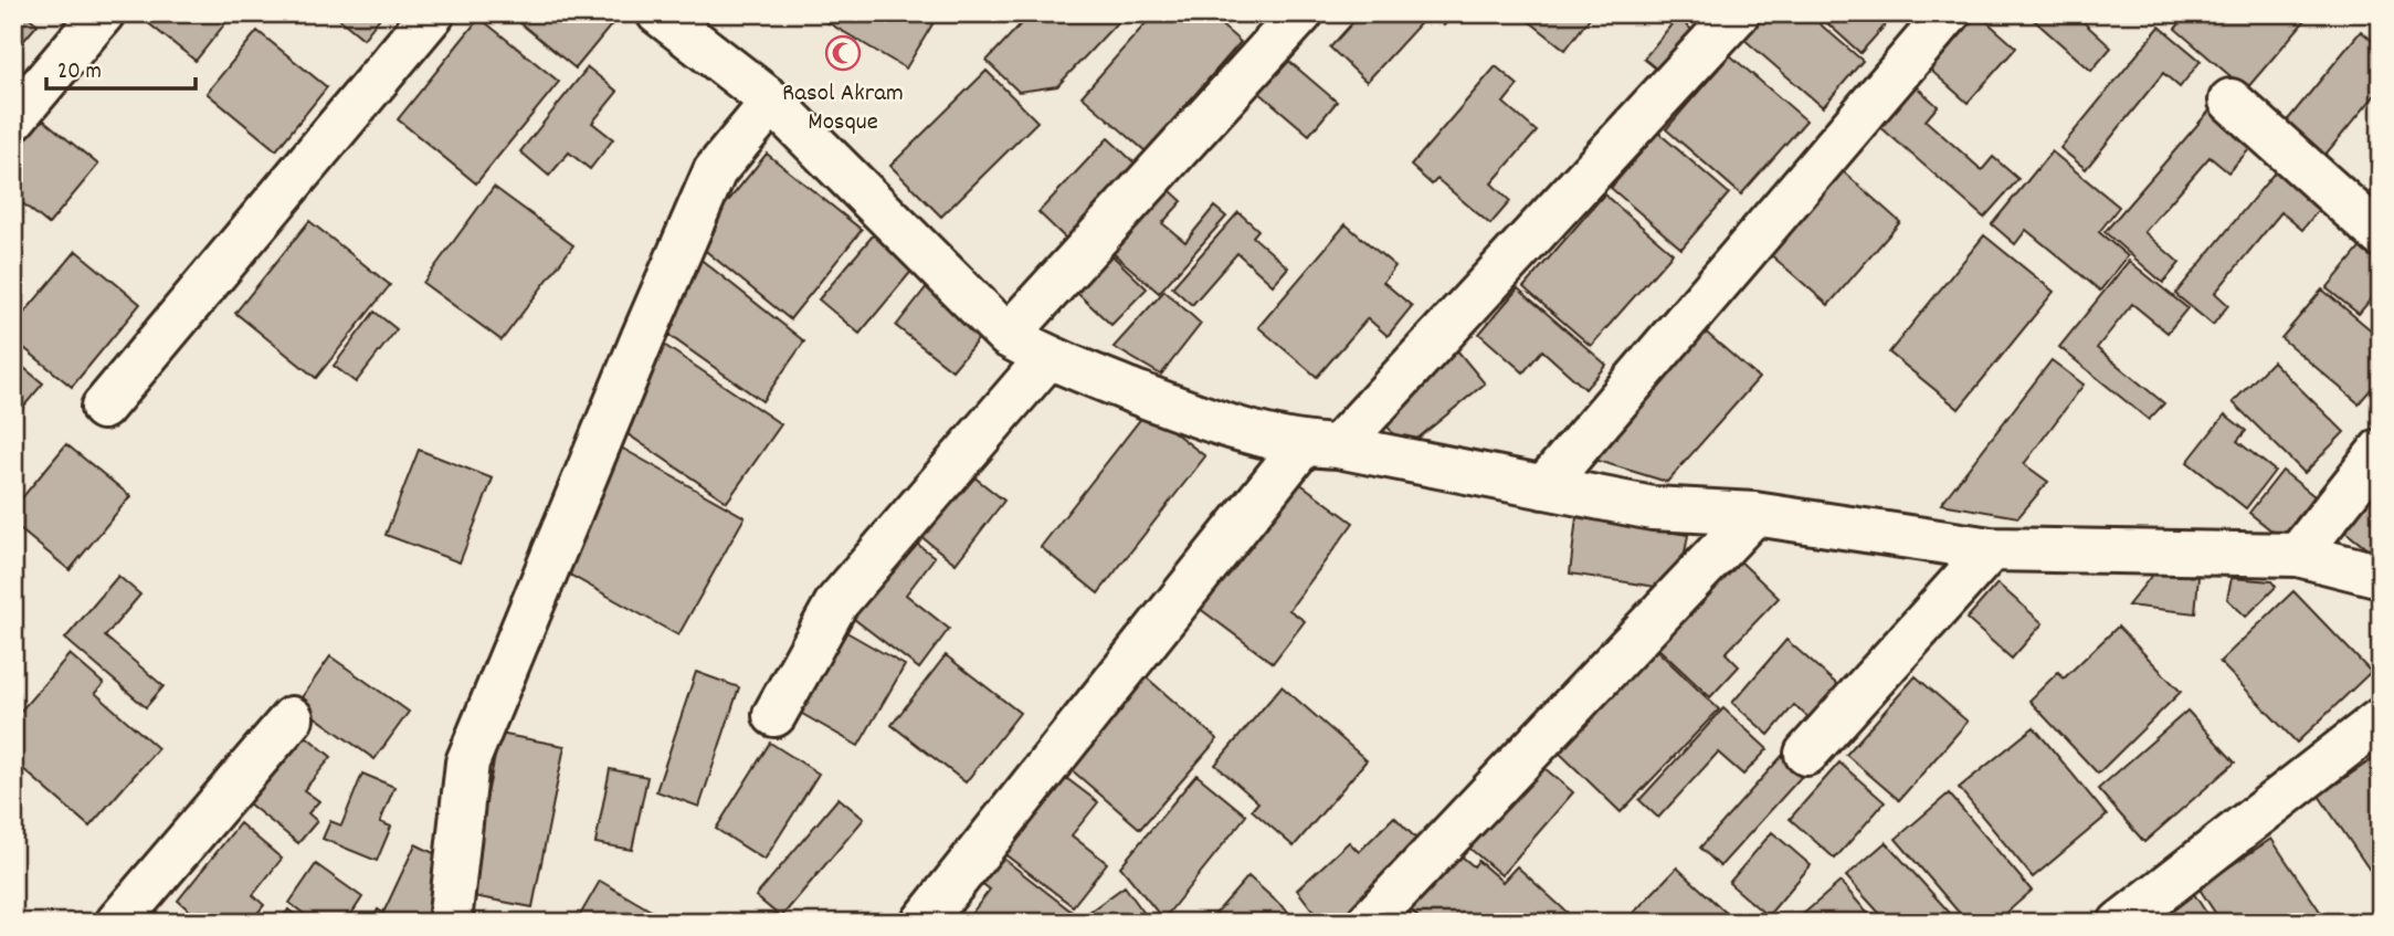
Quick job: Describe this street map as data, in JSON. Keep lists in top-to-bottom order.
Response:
{
  "places": {
    "mosque": ["Rasol Akram Mosque"]
  },
  "scale_bar": "20 m"
}
